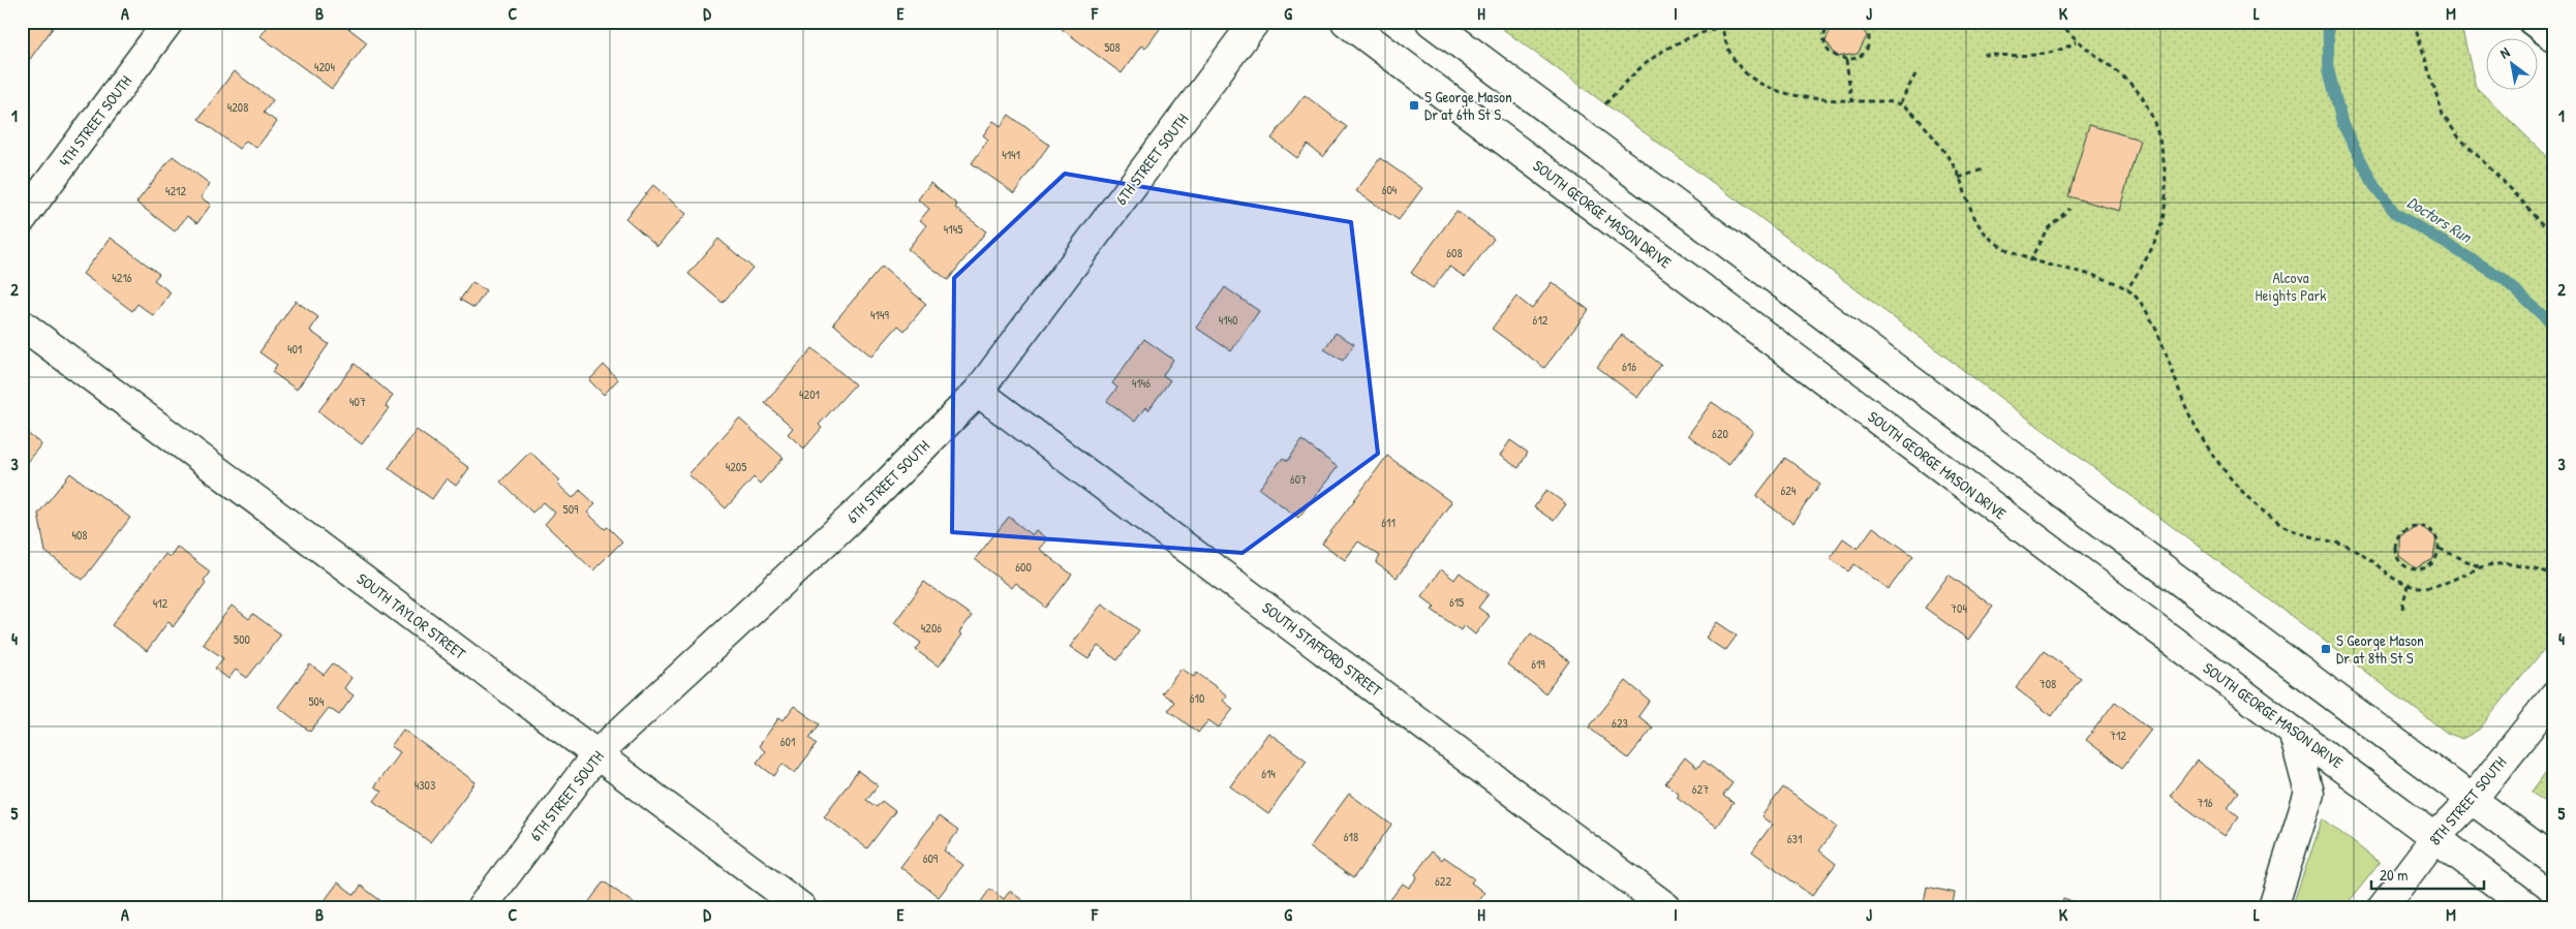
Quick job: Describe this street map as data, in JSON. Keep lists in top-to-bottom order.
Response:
{
  "streets": {
    "street": [
      "4TH STREET SOUTH",
      "6TH STREET SOUTH",
      "SOUTH GEORGE MASON DRIVE",
      "SOUTH TAYLOR STREET",
      "SOUTH STAFFORD STREET",
      "8TH STREET SOUTH"
    ]
  },
  "crossings": [
    ["6TH STREET SOUTH", "SOUTH TAYLOR STREET"],
    ["6TH STREET SOUTH", "SOUTH STAFFORD STREET"],
    ["SOUTH GEORGE MASON DRIVE", "8TH STREET SOUTH"]
  ],
  "water": ["Doctors Run"],
  "parks": ["Alcova Heights Park"],
  "places": {
    "transit": ["S George Mason Dr at 6th St S", "S George Mason Dr at 8th St S"]
  },
  "house_numbers": [
    "508",
    "4204",
    "4208",
    "4141",
    "604",
    "4212",
    "4145",
    "608",
    "4216",
    "4149",
    "4140",
    "612",
    "401",
    "616",
    "4146",
    "4201",
    "407",
    "620",
    "4205",
    "607",
    "624",
    "509",
    "611",
    "408",
    "600",
    "615",
    "412",
    "704",
    "4206",
    "500",
    "619",
    "708",
    "610",
    "504",
    "623",
    "712",
    "601",
    "614",
    "4303",
    "627",
    "716",
    "618",
    "631",
    "609",
    "622"
  ],
  "scale_bar": "20 m",
  "north": "top left",
  "grid": {
    "columns": [
      "A",
      "B",
      "C",
      "D",
      "E",
      "F",
      "G",
      "H",
      "I",
      "J",
      "K",
      "L",
      "M"
    ],
    "rows": [
      "1",
      "2",
      "3",
      "4",
      "5"
    ]
  }
}
